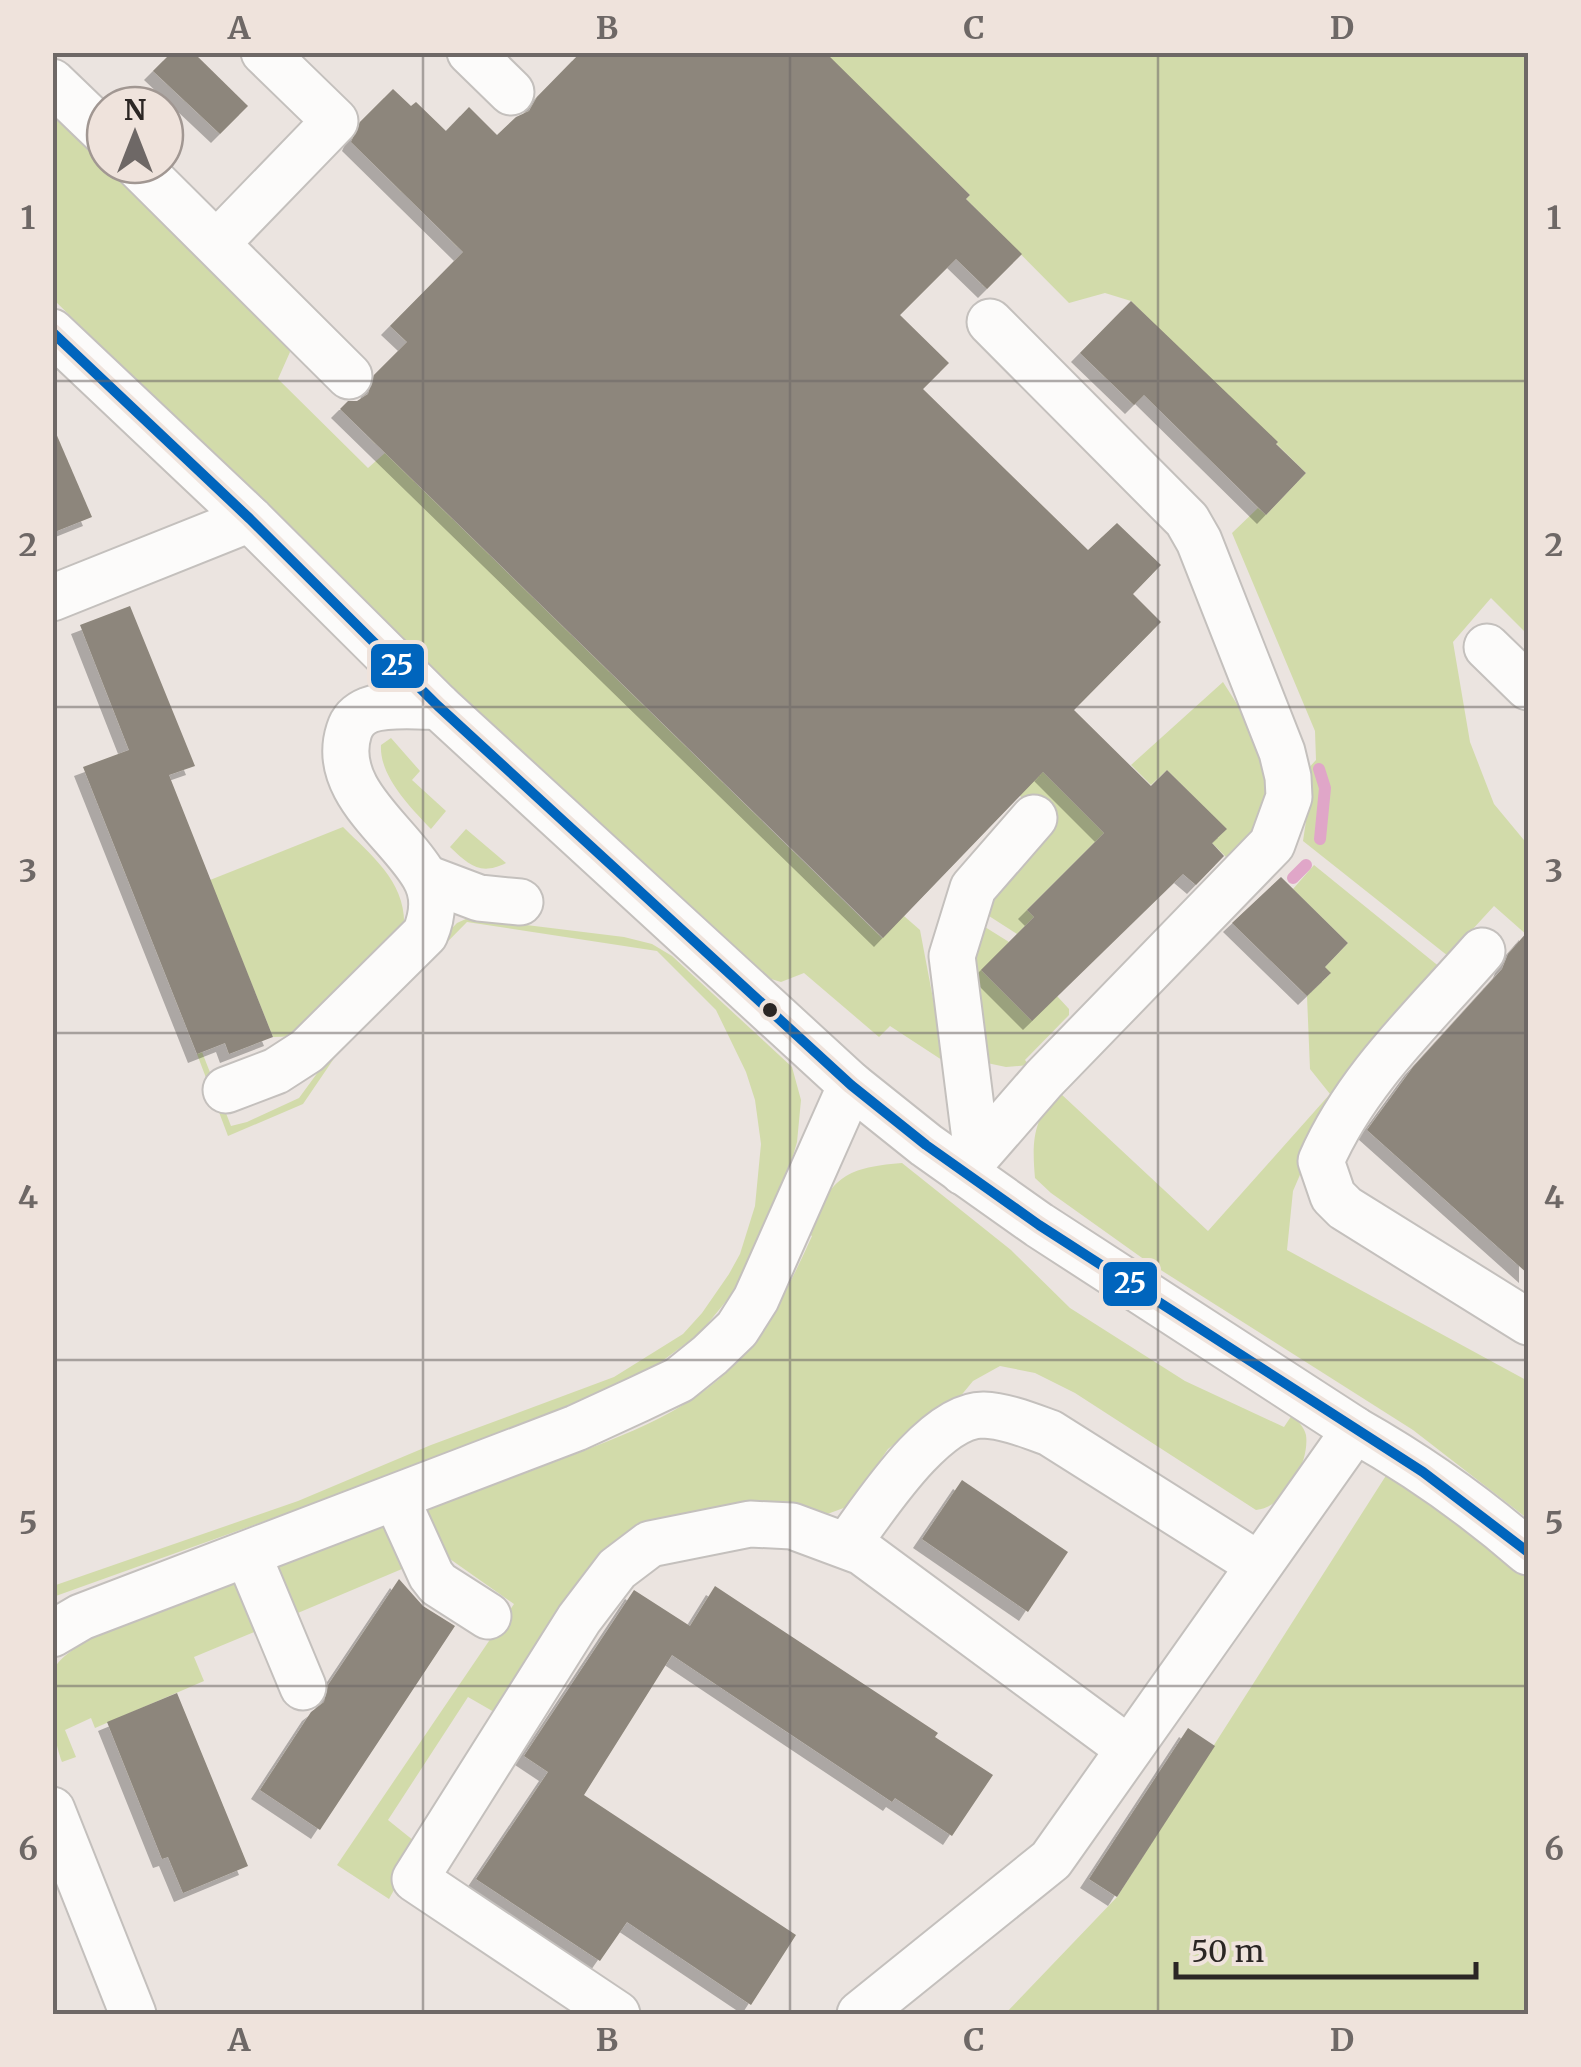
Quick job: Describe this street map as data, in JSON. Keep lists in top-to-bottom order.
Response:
{
  "lines": ["transit line 25"],
  "scale_bar": "50 m",
  "north": "top",
  "grid": {
    "columns": [
      "A",
      "B",
      "C",
      "D"
    ],
    "rows": [
      "1",
      "2",
      "3",
      "4",
      "5",
      "6"
    ]
  }
}
